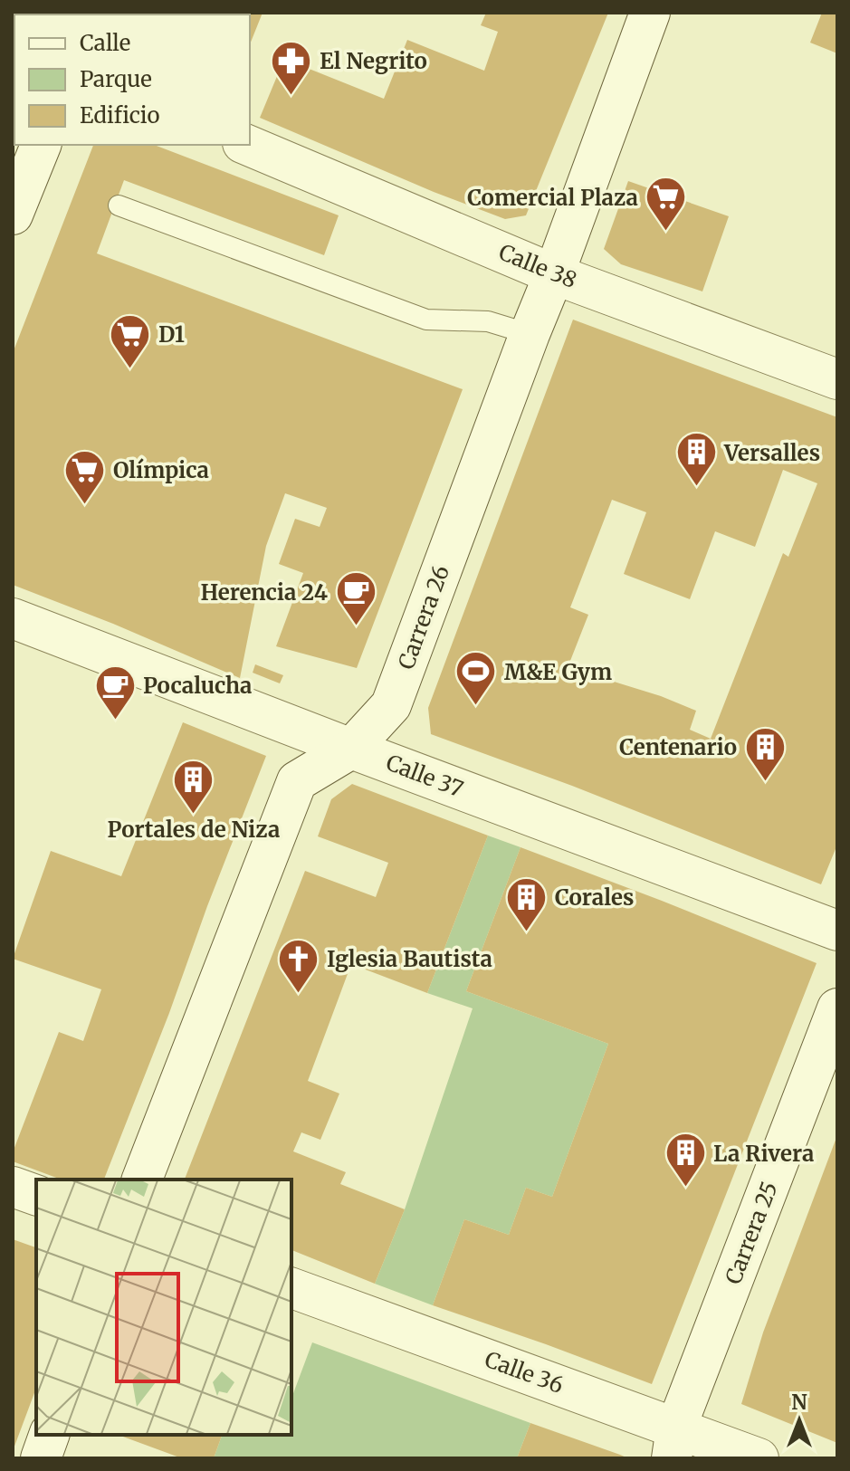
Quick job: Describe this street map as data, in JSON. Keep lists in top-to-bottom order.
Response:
{
  "streets": {
    "street": [
      "Calle 38",
      "Carrera 26",
      "Calle 37",
      "Carrera 25",
      "Calle 36"
    ]
  },
  "crossings": [
    ["Calle 38", "Carrera 26"],
    ["Carrera 26", "Calle 37"],
    ["Carrera 25", "Calle 36"]
  ],
  "places": {
    "pharmacy": ["El Negrito"],
    "supermarket": ["Comercial Plaza", "D1", "Olímpica"],
    "building": [
      "Versalles",
      "Centenario",
      "Portales de Niza",
      "Corales",
      "La Rivera"
    ],
    "cafe": ["Herencia 24", "Pocalucha"],
    "sports": ["M&E Gym"],
    "church": ["Iglesia Bautista"]
  },
  "legend": ["Calle", "Parque", "Edificio"],
  "north": "top"
}
